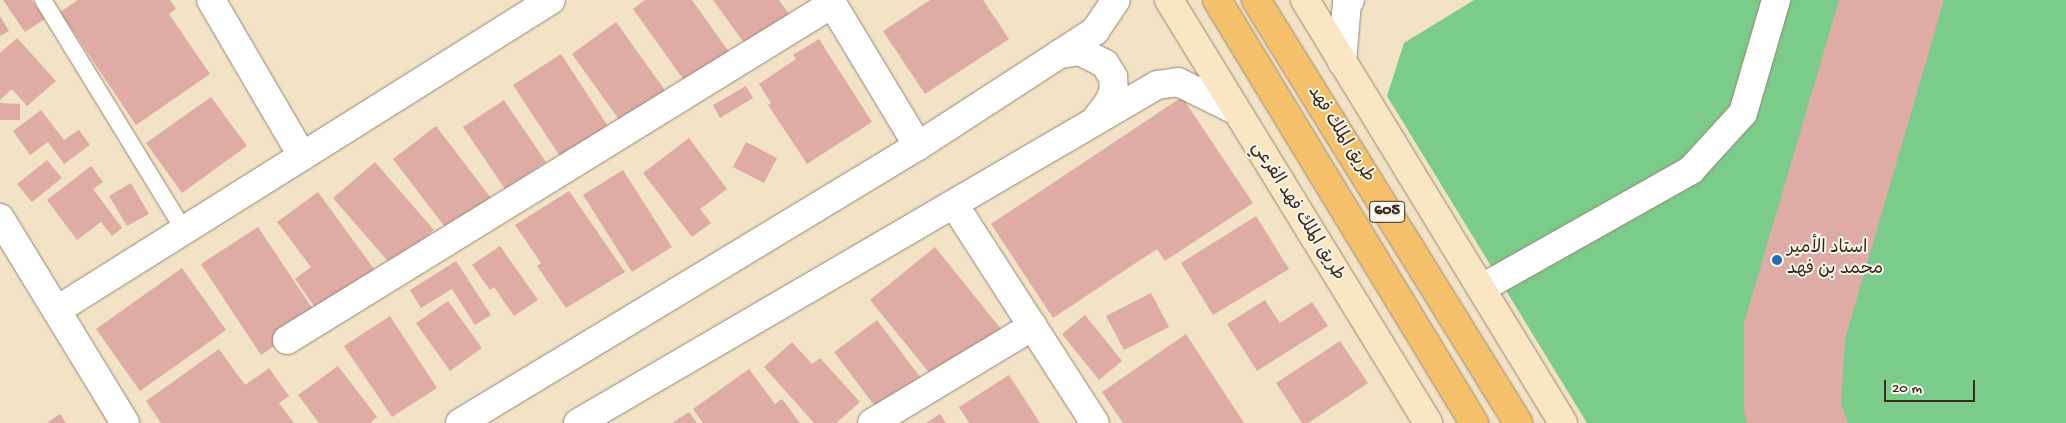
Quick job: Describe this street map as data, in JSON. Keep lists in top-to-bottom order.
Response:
{
  "streets": {
    "highway": ["طريق الملك فهد", "605"],
    "main road": ["طريق الملك فهد الفرعي"]
  },
  "places": ["استاد الأمير محمد بن فهد"],
  "scale_bar": "20 m"
}
